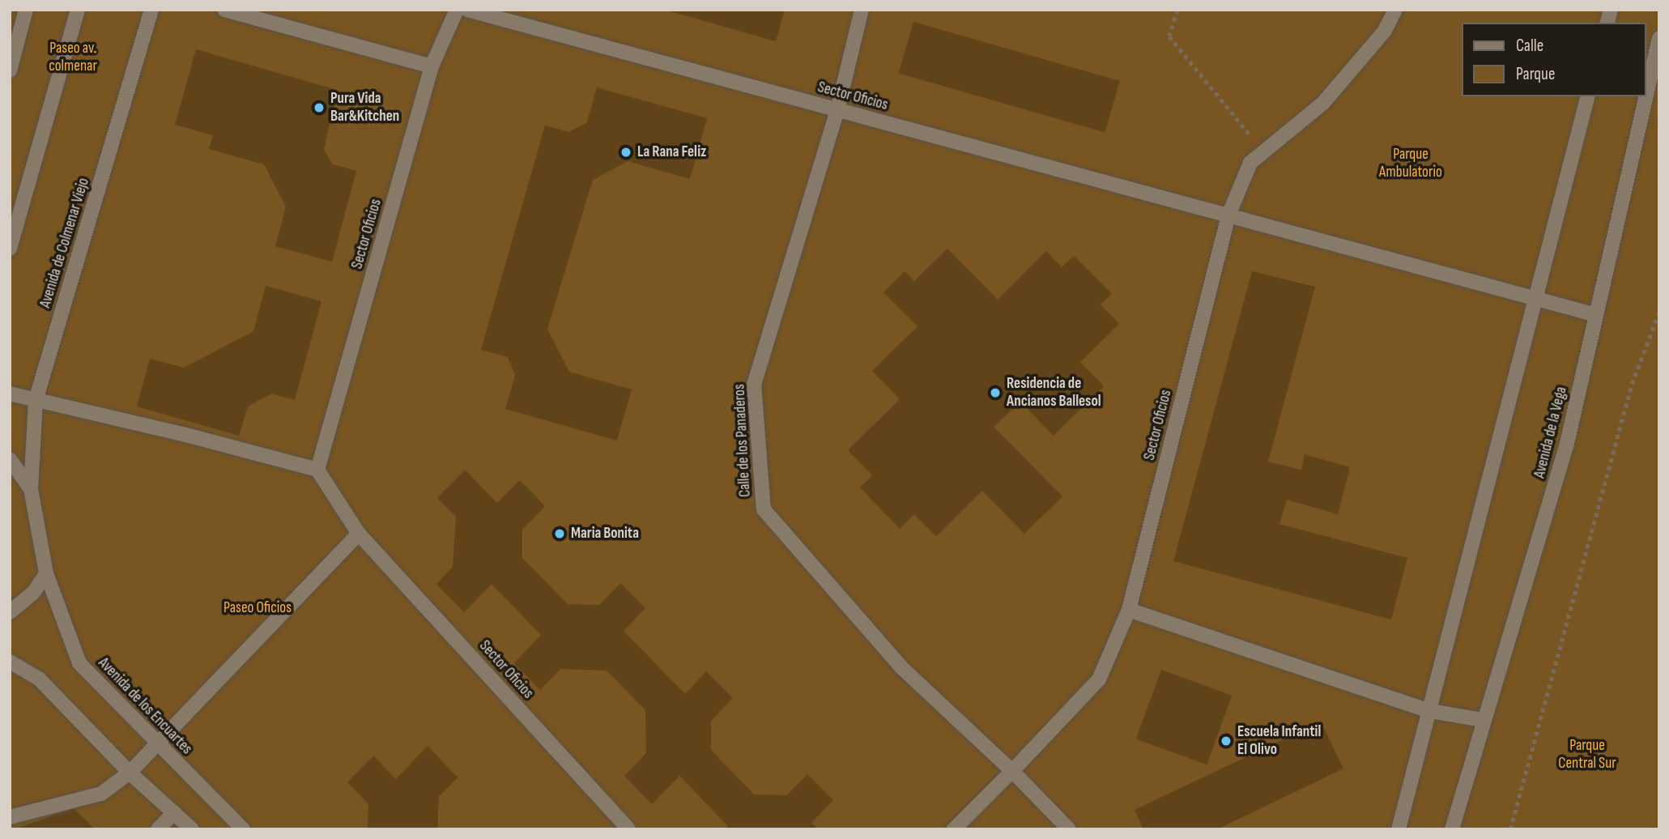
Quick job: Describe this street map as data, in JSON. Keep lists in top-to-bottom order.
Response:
{
  "streets": {
    "street": [
      "Sector Oficios",
      "Avenida de Colmenar Viejo",
      "Avenida de la Vega",
      "Calle de los Panaderos",
      "Avenida de los Encuartes"
    ]
  },
  "crossings": [
    ["Sector Oficios", "Avenida de la Vega"],
    ["Sector Oficios", "Calle de los Panaderos"],
    ["Avenida de Colmenar Viejo", "Avenida de los Encuartes"]
  ],
  "parks": [
    "Paseo av. colmenar",
    "Parque Ambulatorio",
    "Paseo Oficios",
    "Parque Central Sur"
  ],
  "places": [
    "Pura Vida Bar&Kitchen",
    "La Rana Feliz",
    "Residencia de Ancianos Ballesol",
    "Maria Bonita",
    "Escuela Infantil El Olivo"
  ],
  "legend": ["Calle", "Parque"]
}
